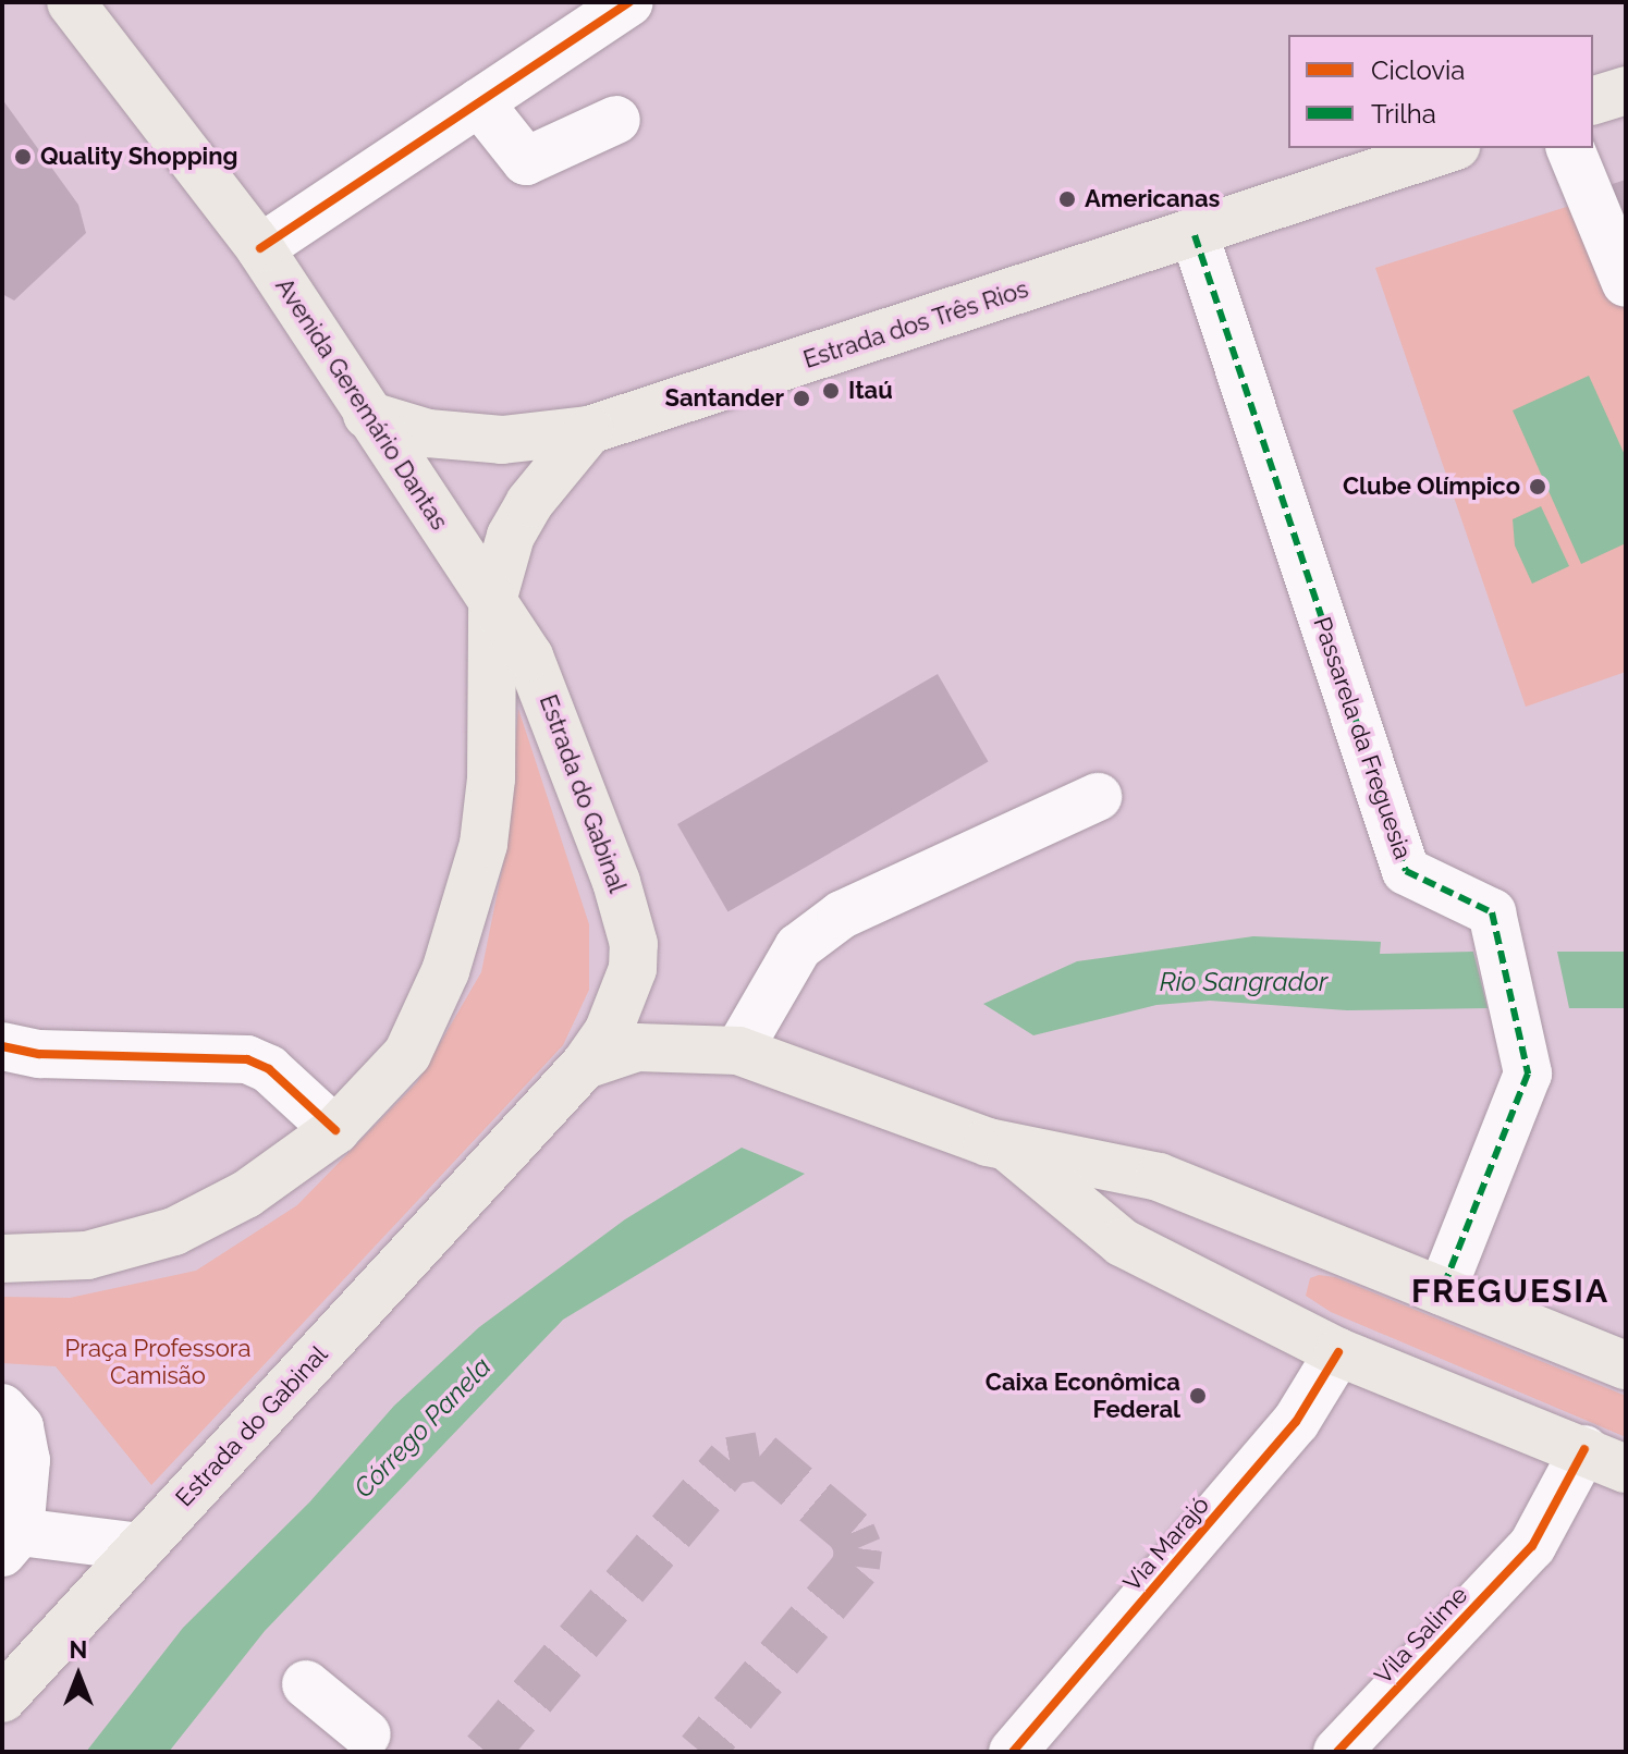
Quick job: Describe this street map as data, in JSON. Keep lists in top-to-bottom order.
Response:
{
  "streets": {
    "main road": ["Estrada dos Três Rios", "Avenida Geremário Dantas", "Estrada do Gabinal"],
    "street": ["Passarela da Freguesia", "Via Marajó", "Vila Salime"]
  },
  "crossings": [
    ["Estrada dos Três Rios", "Avenida Geremário Dantas"],
    ["Estrada dos Três Rios", "Passarela da Freguesia"],
    ["Avenida Geremário Dantas", "Estrada do Gabinal"]
  ],
  "districts": ["FREGUESIA"],
  "water": ["Rio Sangrador", "Córrego Panela"],
  "parks": ["Praça Professora Camisão"],
  "places": [
    "Quality Shopping",
    "Americanas",
    "Itaú",
    "Santander",
    "Clube Olímpico",
    "Caixa Econômica Federal"
  ],
  "legend": ["Ciclovia", "Trilha"],
  "north": "top"
}
